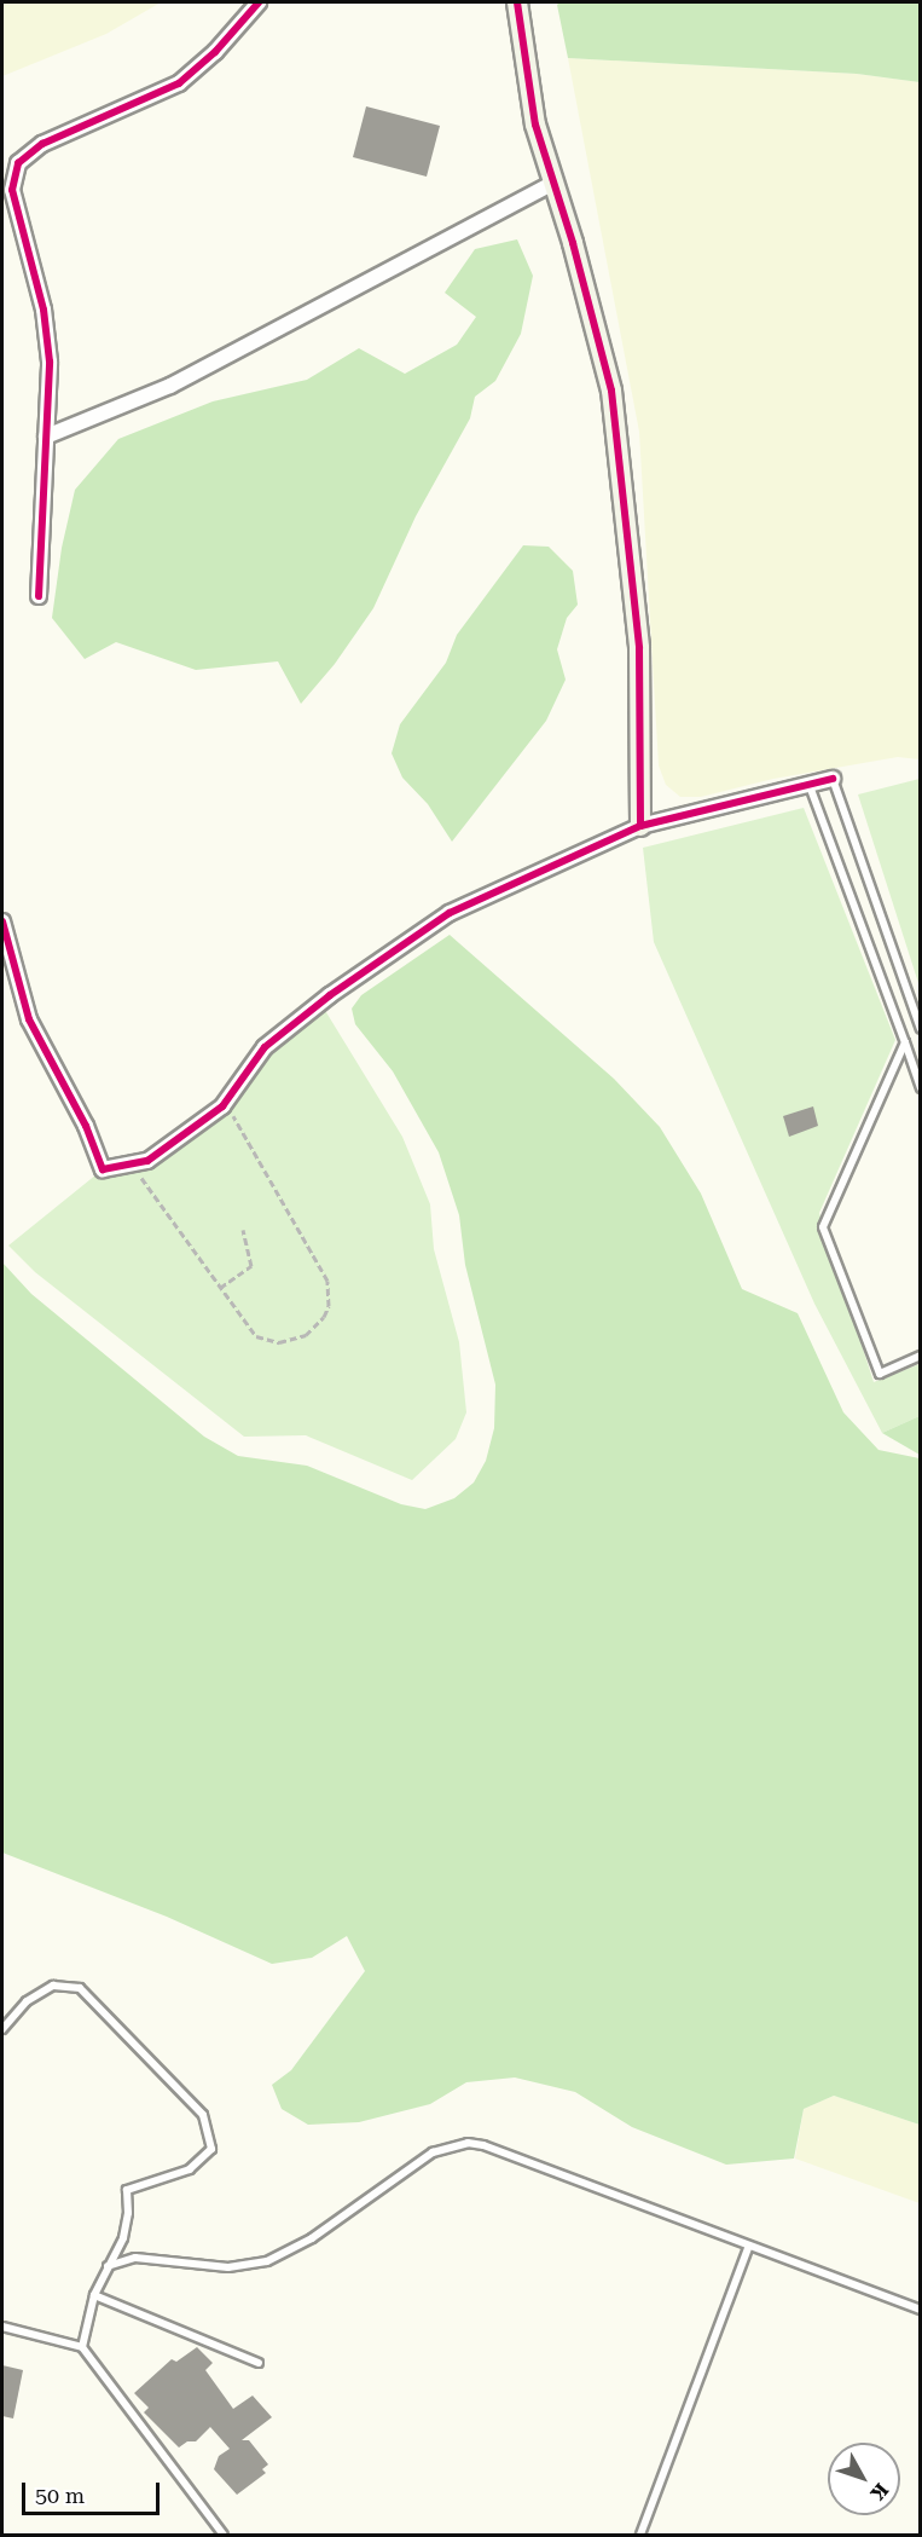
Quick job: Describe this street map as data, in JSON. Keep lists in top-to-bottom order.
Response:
{
  "scale_bar": "50 m",
  "north": "bottom right"
}
